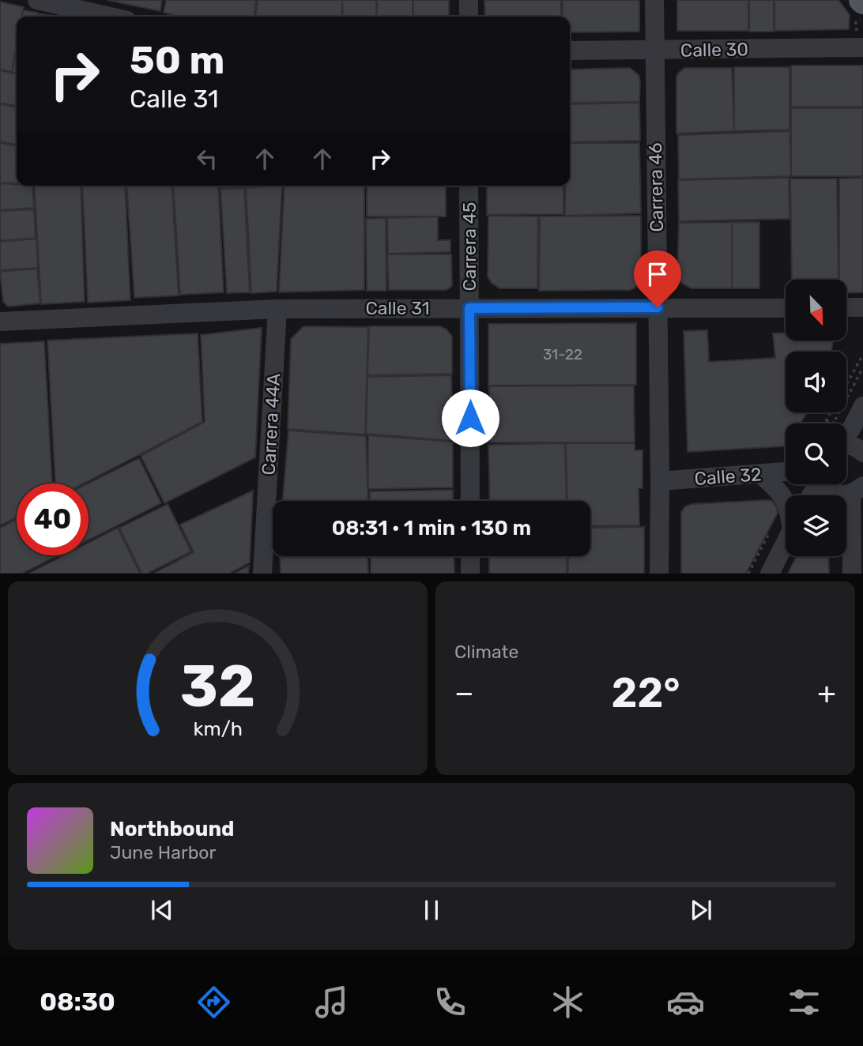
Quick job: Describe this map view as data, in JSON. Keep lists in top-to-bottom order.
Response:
{
  "streets": {
    "street": [
      "Calle 30",
      "Carrera 46",
      "Carrera 45",
      "Calle 31",
      "Carrera 44A",
      "Calle 32"
    ]
  },
  "crossings": [
    ["Calle 30", "Carrera 46"],
    ["Carrera 46", "Calle 31"],
    ["Carrera 46", "Calle 32"],
    ["Carrera 45", "Calle 31"],
    ["Calle 31", "Carrera 44A"]
  ],
  "house_numbers": ["31-22"],
  "north": "bottom right",
  "page": {
    "turn": ["50 m", "Calle 31"],
    "limit": "40",
    "trip": "08:31 · 1 min · 130 m",
    "tile": "Climate",
    "heat": ["−", "22°", "+"],
    "song": ["Northbound", "June Harbor"],
    "tabs": "08:30",
    "gauge": ["32", "km/h"]
  }
}
